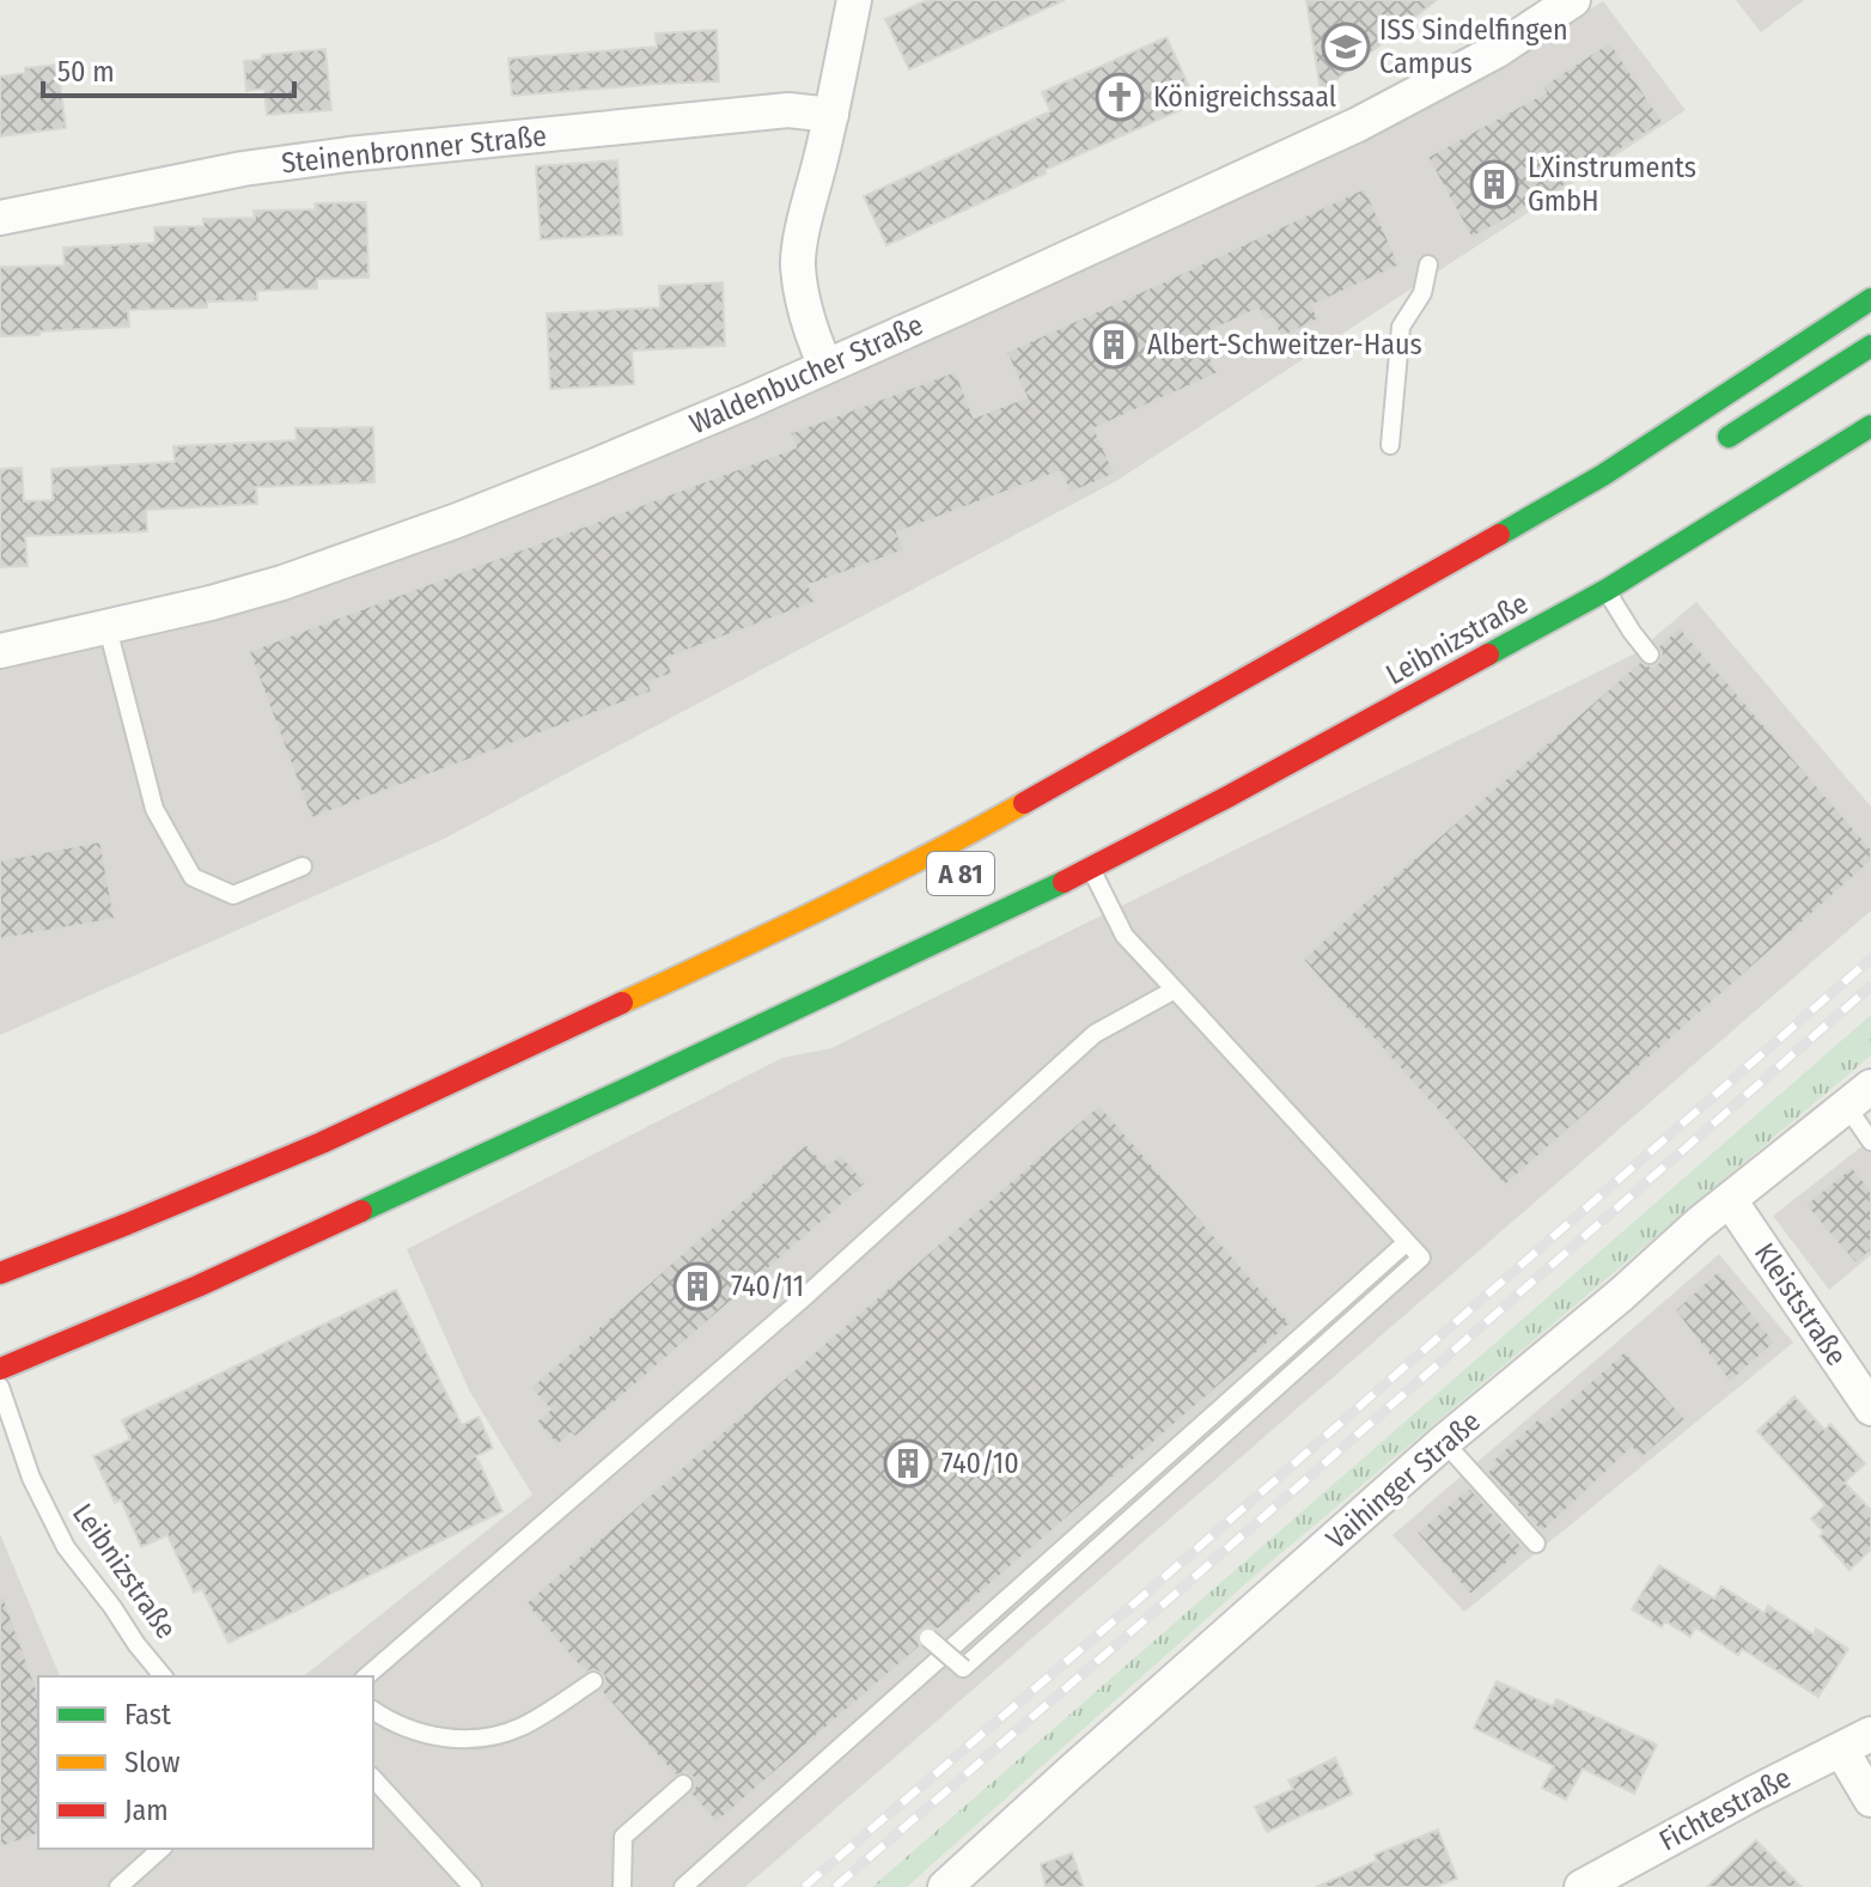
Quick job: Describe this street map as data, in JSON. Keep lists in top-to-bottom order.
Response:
{
  "streets": {
    "main road": ["Leibnizstraße", "A 81"],
    "street": [
      "Steinenbronner Straße",
      "Waldenbucher Straße",
      "Kleiststraße",
      "Vaihinger Straße",
      "Fichtestraße"
    ]
  },
  "crossings": [
    ["Kleiststraße", "Vaihinger Straße"]
  ],
  "places": {
    "school or university": ["ISS Sindelfingen Campus"],
    "church": ["Königreichssaal"],
    "building": [
      "LXinstruments GmbH",
      "Albert-Schweitzer-Haus",
      "740/11",
      "740/10"
    ]
  },
  "legend": ["Fast", "Slow", "Jam"],
  "scale_bar": "50 m"
}
